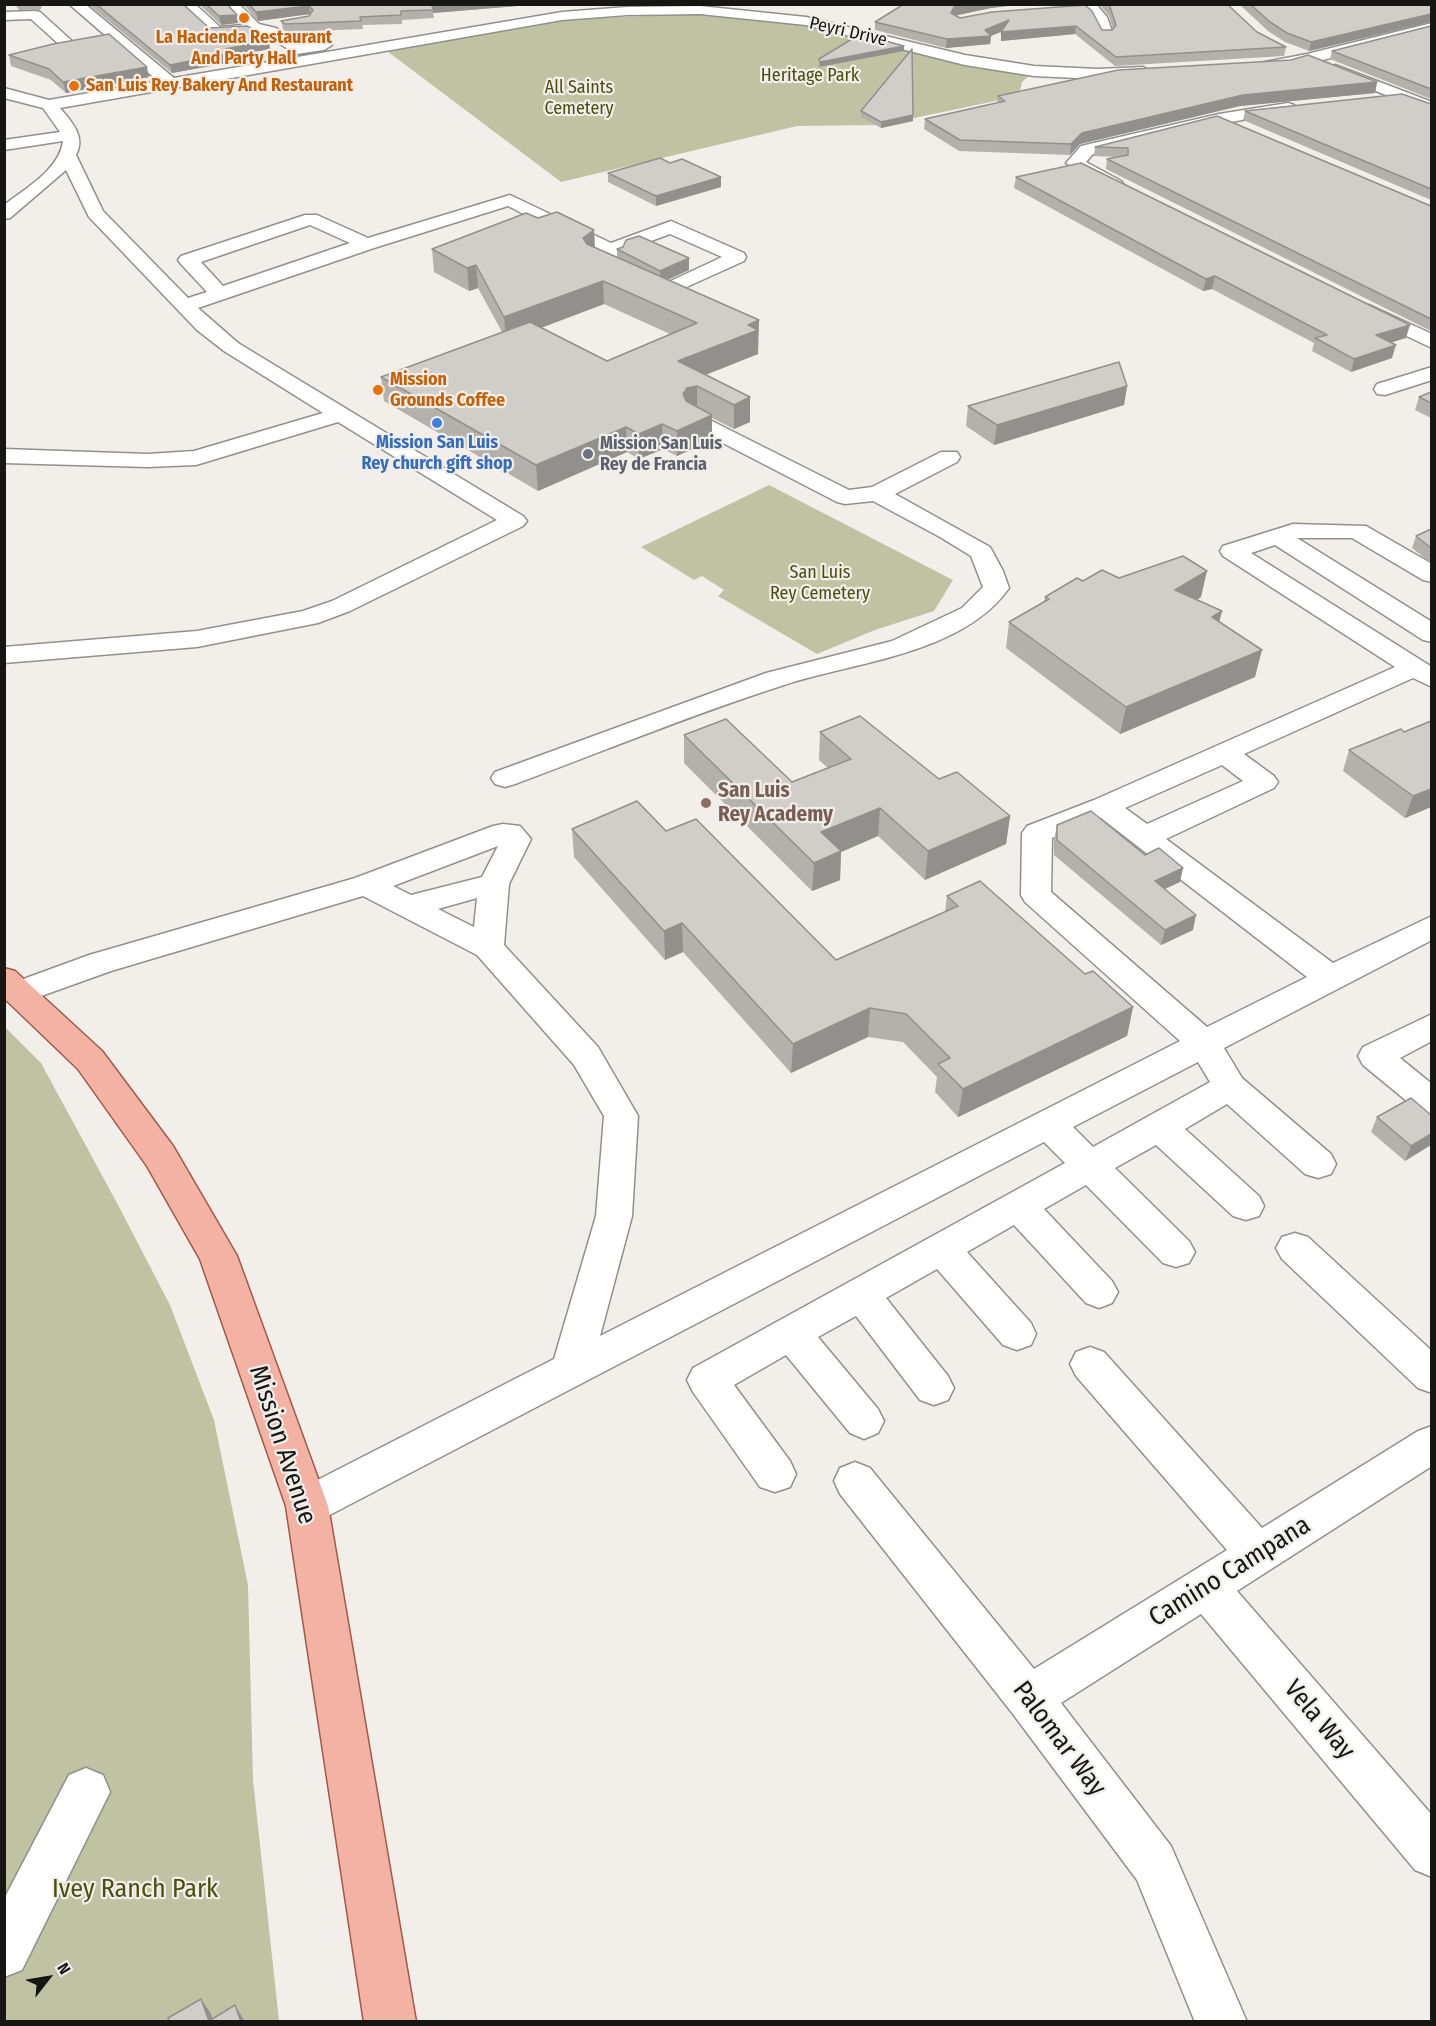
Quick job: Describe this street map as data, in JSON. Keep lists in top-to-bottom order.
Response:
{
  "streets": {
    "main road": ["Mission Avenue"],
    "street": [
      "Peyri Drive",
      "Camino Campana",
      "Vela Way",
      "Palomar Way"
    ]
  },
  "crossings": [
    ["Camino Campana", "Vela Way"],
    ["Camino Campana", "Palomar Way"]
  ],
  "parks": [
    "Heritage Park",
    "All Saints Cemetery",
    "San Luis Rey Cemetery",
    "Ivey Ranch Park"
  ],
  "places": [
    "La Hacienda Restaurant And Party Hall",
    "San Luis Rey Bakery And Restaurant",
    "Mission Grounds Coffee",
    "Mission San Luis Rey church gift shop",
    "Mission San Luis Rey de Francia",
    "San Luis Rey Academy"
  ],
  "north": "top right"
}
